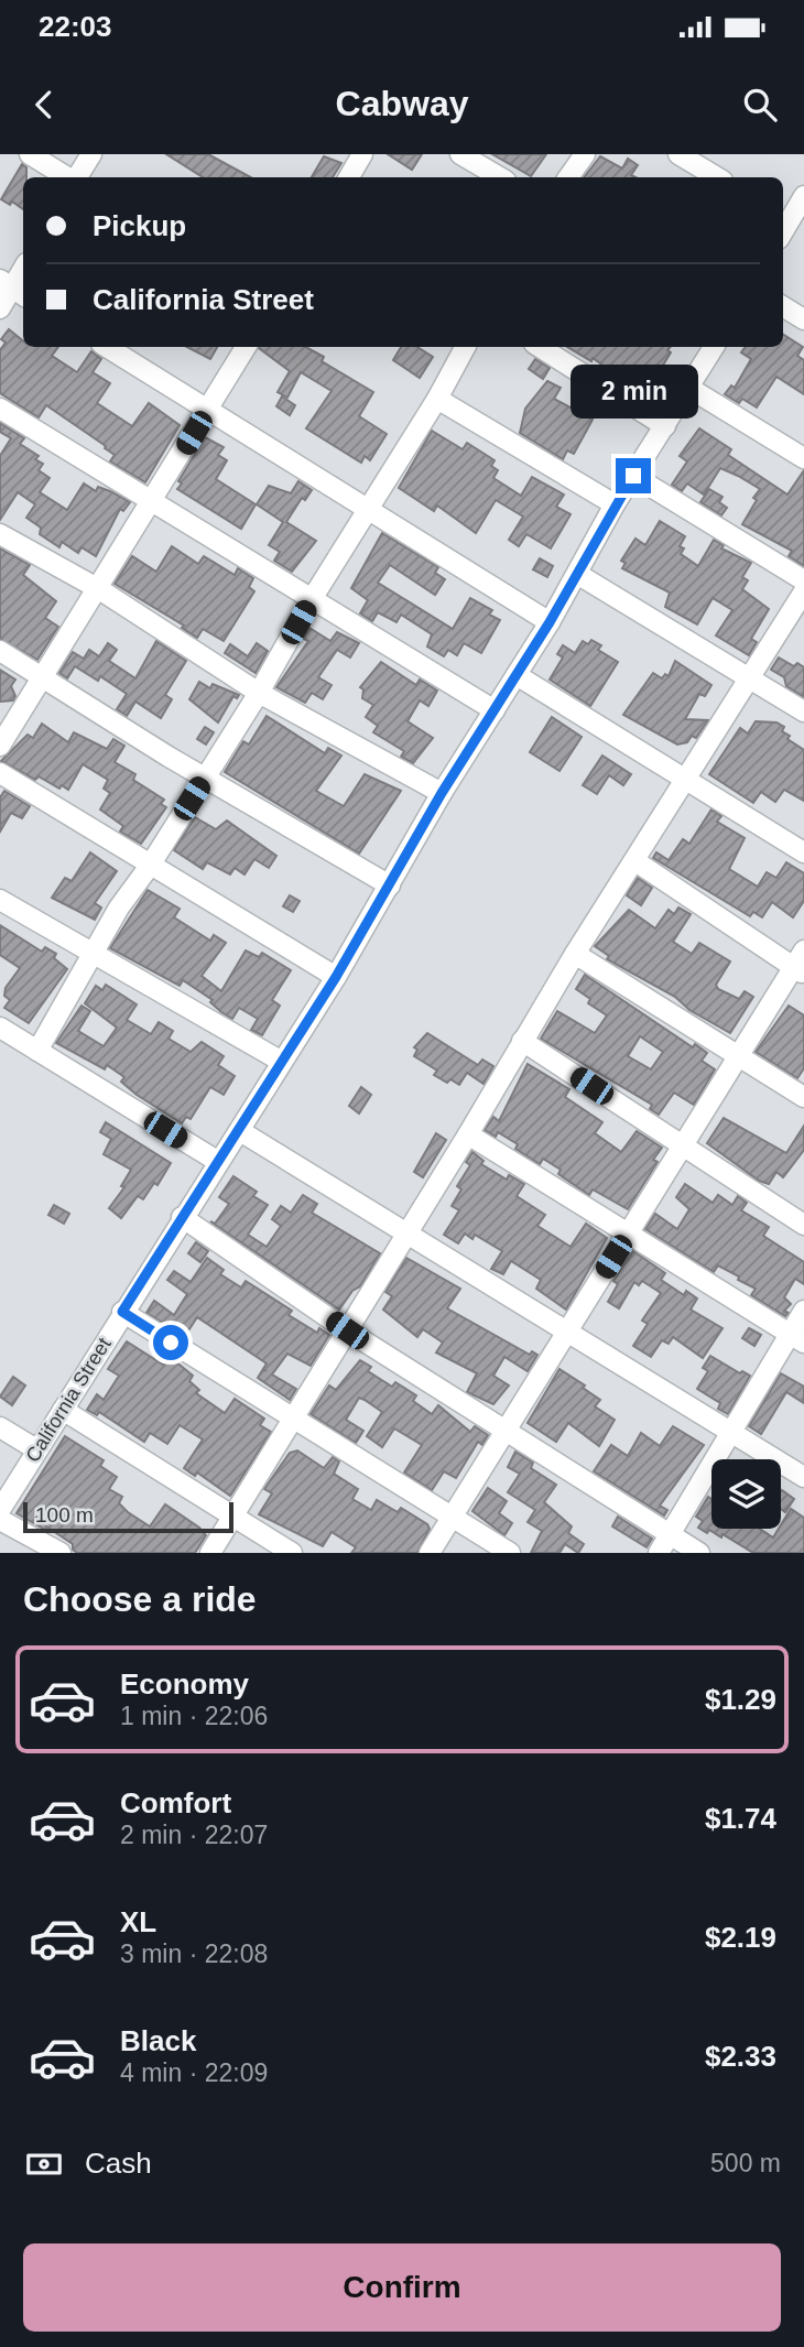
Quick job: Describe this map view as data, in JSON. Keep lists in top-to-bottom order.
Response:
{
  "streets": {
    "street": ["California Street"]
  },
  "scale_bar": "100 m",
  "page": {
    "status": "22:03",
    "header": "Cabway",
    "banner": ["Pickup", "California Street"],
    "bubble": "2 min",
    "scale": "100 m",
    "heading": "Choose a ride",
    "list": [
      {
        "name": "Economy",
        "note": "1 min · 22:06",
        "value": "$1.29"
      },
      {
        "name": "Comfort",
        "note": "2 min · 22:07",
        "value": "$1.74"
      },
      {
        "name": "XL",
        "note": "3 min · 22:08",
        "value": "$2.19"
      },
      {
        "name": "Black",
        "note": "4 min · 22:09",
        "value": "$2.33"
      }
    ],
    "pay": ["Cash", "500 m"],
    "buttons": "Confirm"
  }
}
